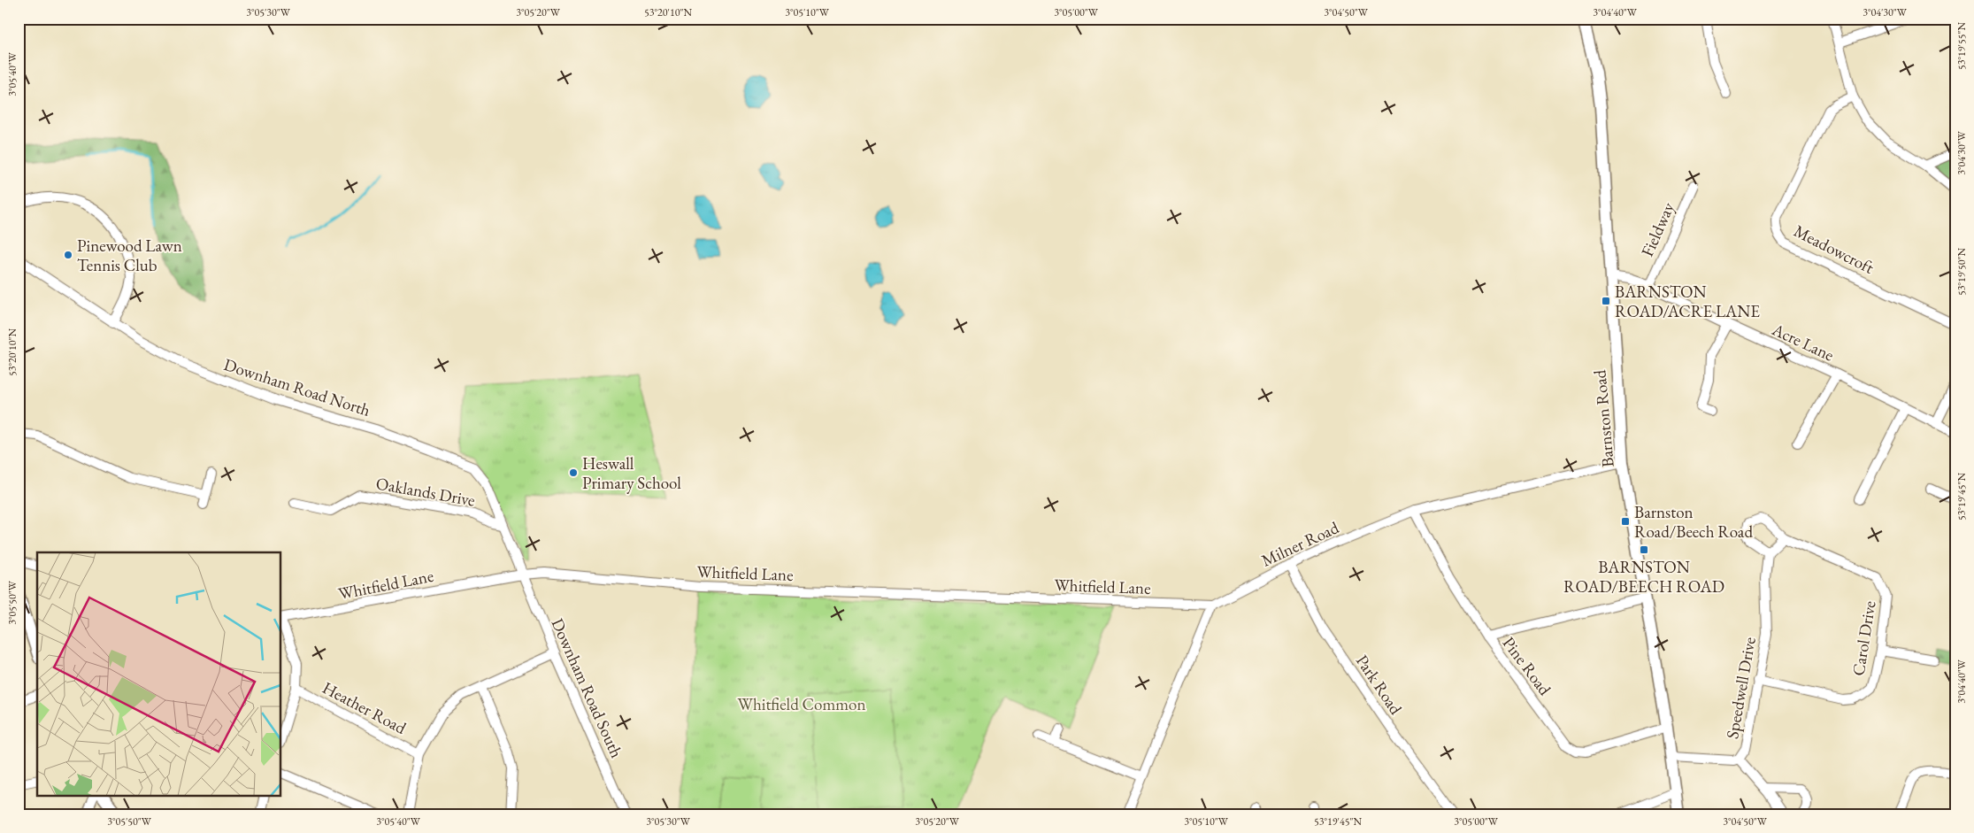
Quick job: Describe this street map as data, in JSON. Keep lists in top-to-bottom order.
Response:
{
  "streets": {
    "main road": ["Barnston Road"],
    "street": [
      "Fieldway",
      "Meadowcroft",
      "Acre Lane",
      "Downham Road North",
      "Oaklands Drive",
      "Milner Road",
      "Whitfield Lane",
      "Carol Drive",
      "Pine Road",
      "Park Road",
      "Downham Road South",
      "Speedwell Drive",
      "Heather Road"
    ]
  },
  "crossings": [
    ["Fieldway", "Acre Lane"],
    ["Acre Lane", "Barnston Road"],
    ["Downham Road North", "Oaklands Drive"],
    ["Downham Road North", "Whitfield Lane"],
    ["Downham Road North", "Downham Road South"],
    ["Barnston Road", "Milner Road"],
    ["Barnston Road", "Pine Road"],
    ["Barnston Road", "Speedwell Drive"],
    ["Milner Road", "Whitfield Lane"],
    ["Milner Road", "Pine Road"],
    ["Milner Road", "Park Road"],
    ["Whitfield Lane", "Downham Road South"],
    ["Carol Drive", "Speedwell Drive"]
  ],
  "parks": ["Whitfield Common"],
  "places": {
    "other": ["Pinewood Lawn Tennis Club", "Heswall Primary School"],
    "transit": ["BARNSTON ROAD/ACRE LANE", "Barnston Road/Beech Road", "BARNSTON ROAD/BEECH ROAD"]
  },
  "coordinates": [
    "3°05'30\"W",
    "3°05'20\"W",
    "53°20'10\"N",
    "3°05'10\"W",
    "3°05'00\"W",
    "3°04'50\"W",
    "3°04'40\"W",
    "3°04'30\"W",
    "53°19'55\"N",
    "3°05'40\"W",
    "53°19'50\"N",
    "53°19'45\"N",
    "3°05'50\"W"
  ]
}
